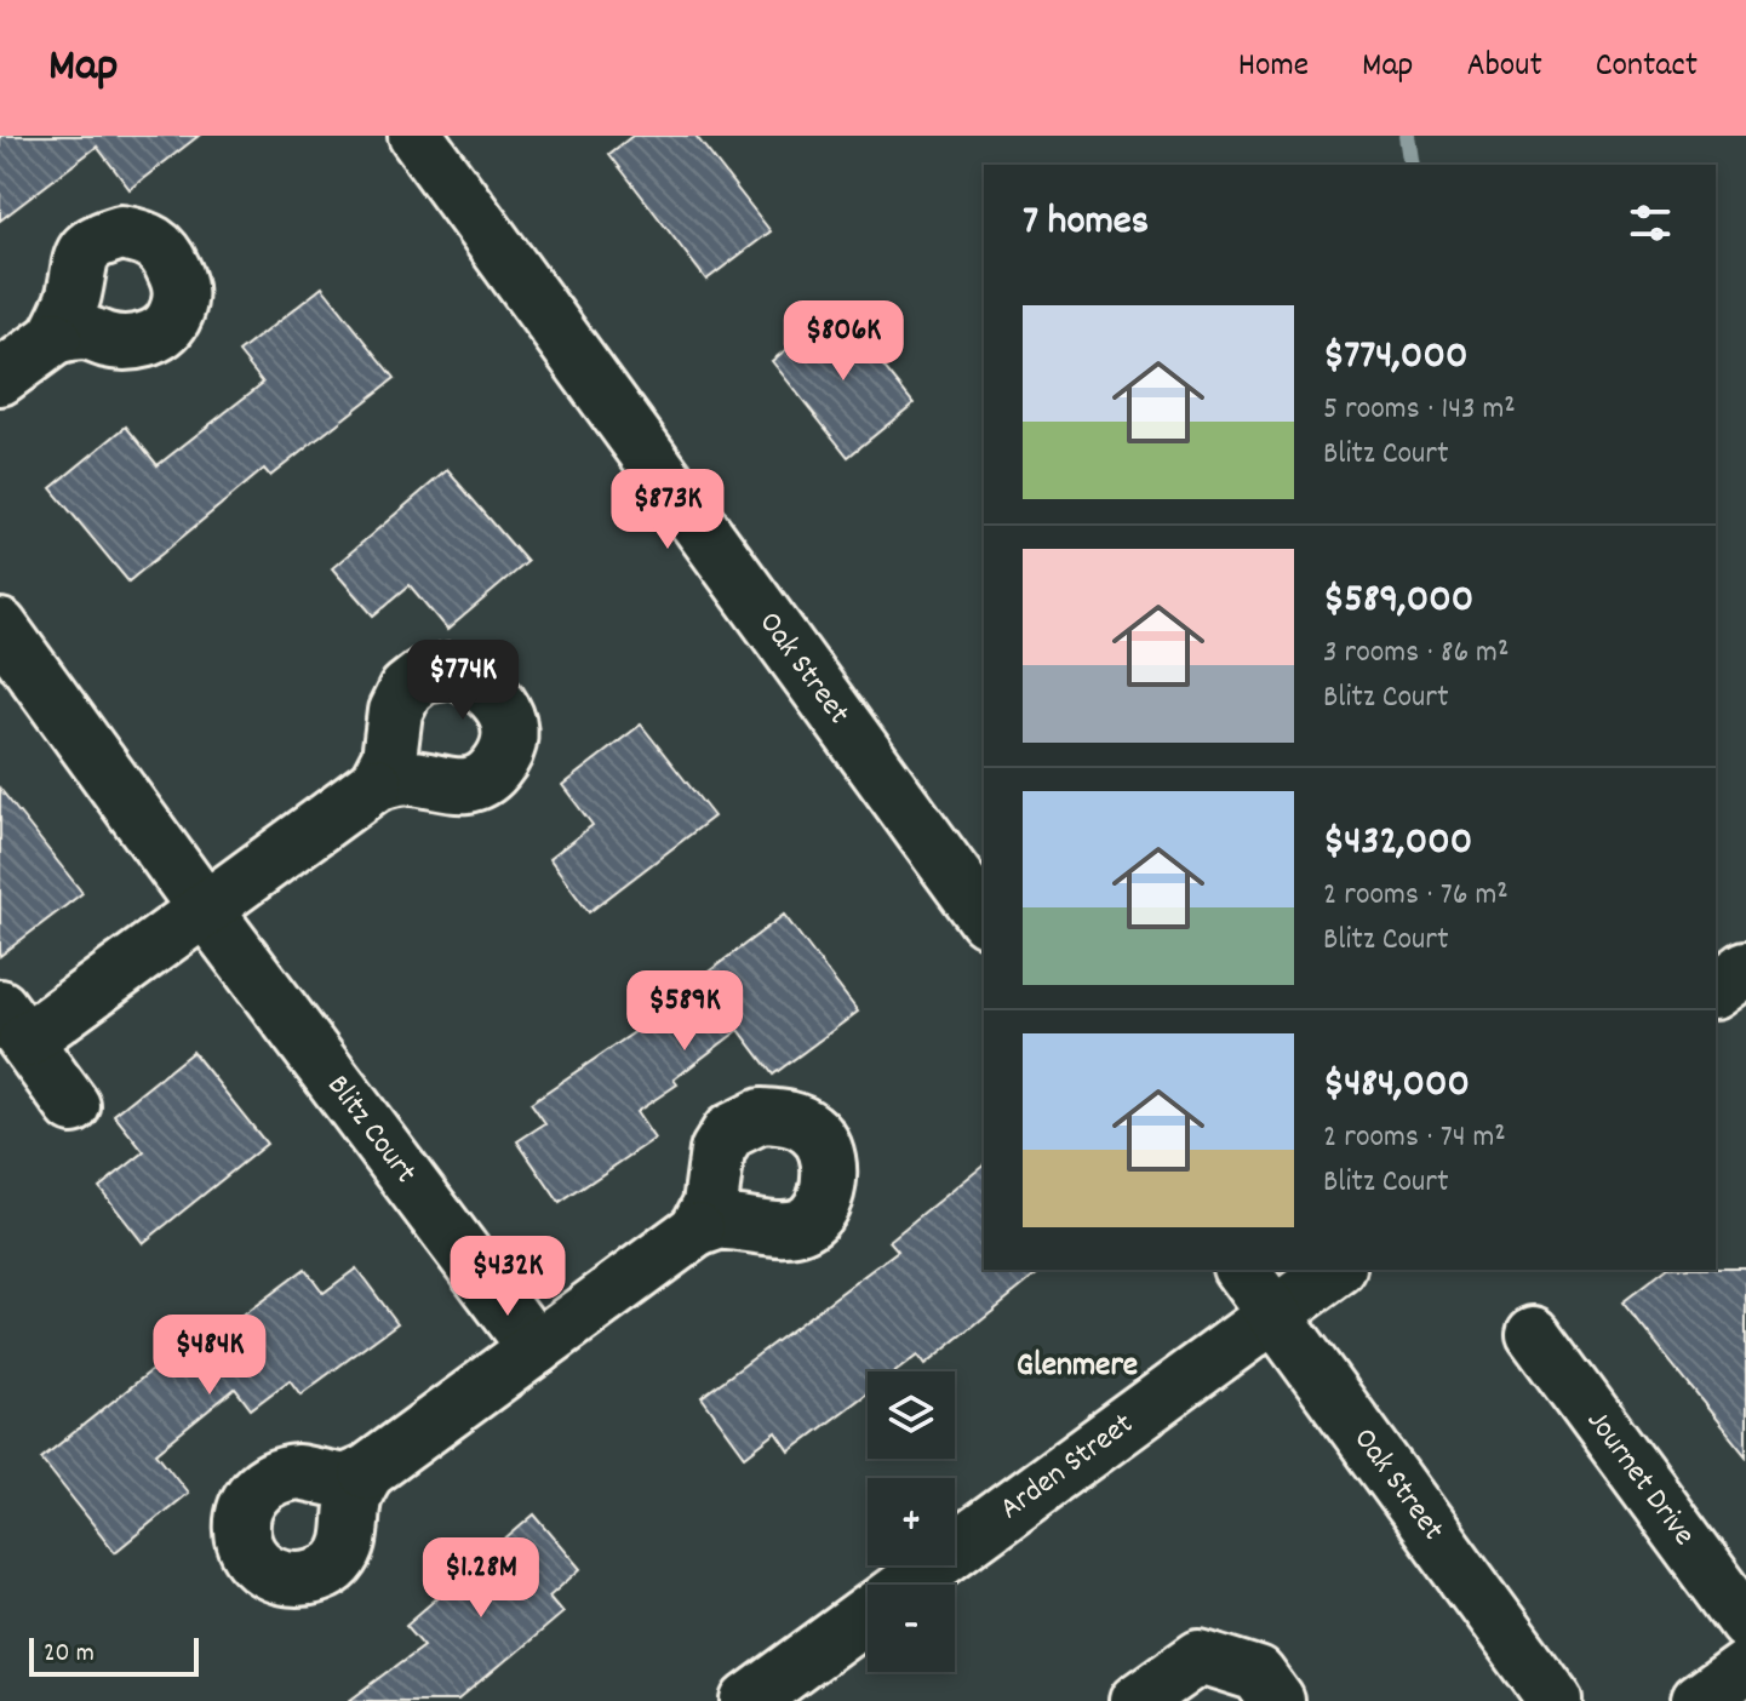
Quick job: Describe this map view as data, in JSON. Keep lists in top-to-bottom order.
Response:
{
  "streets": {
    "street": [
      "Oak Street",
      "Blitz Court",
      "Arden Street",
      "Journet Drive"
    ]
  },
  "crossings": [
    ["Oak Street", "Arden Street"]
  ],
  "districts": ["Glenmere"],
  "scale_bar": "20 m",
  "page": {
    "header": "Map",
    "nav": [
      "Home",
      "Map",
      "About",
      "Contact"
    ],
    "heading": "7 homes",
    "list": [
      {
        "name": "$774,000",
        "note": "5 rooms · 143 m² · Blitz Court"
      },
      {
        "name": "$589,000",
        "note": "3 rooms · 86 m² · Blitz Court"
      },
      {
        "name": "$432,000",
        "note": "2 rooms · 76 m² · Blitz Court"
      },
      {
        "name": "$484,000",
        "note": "2 rooms · 74 m² · Blitz Court"
      }
    ],
    "price": [
      "$806K",
      "$873K",
      "$774K",
      "$589K",
      "$432K",
      "$484K",
      "$1.28M"
    ],
    "map_buttons": ["+", "−"],
    "scale": "20 m"
  }
}
